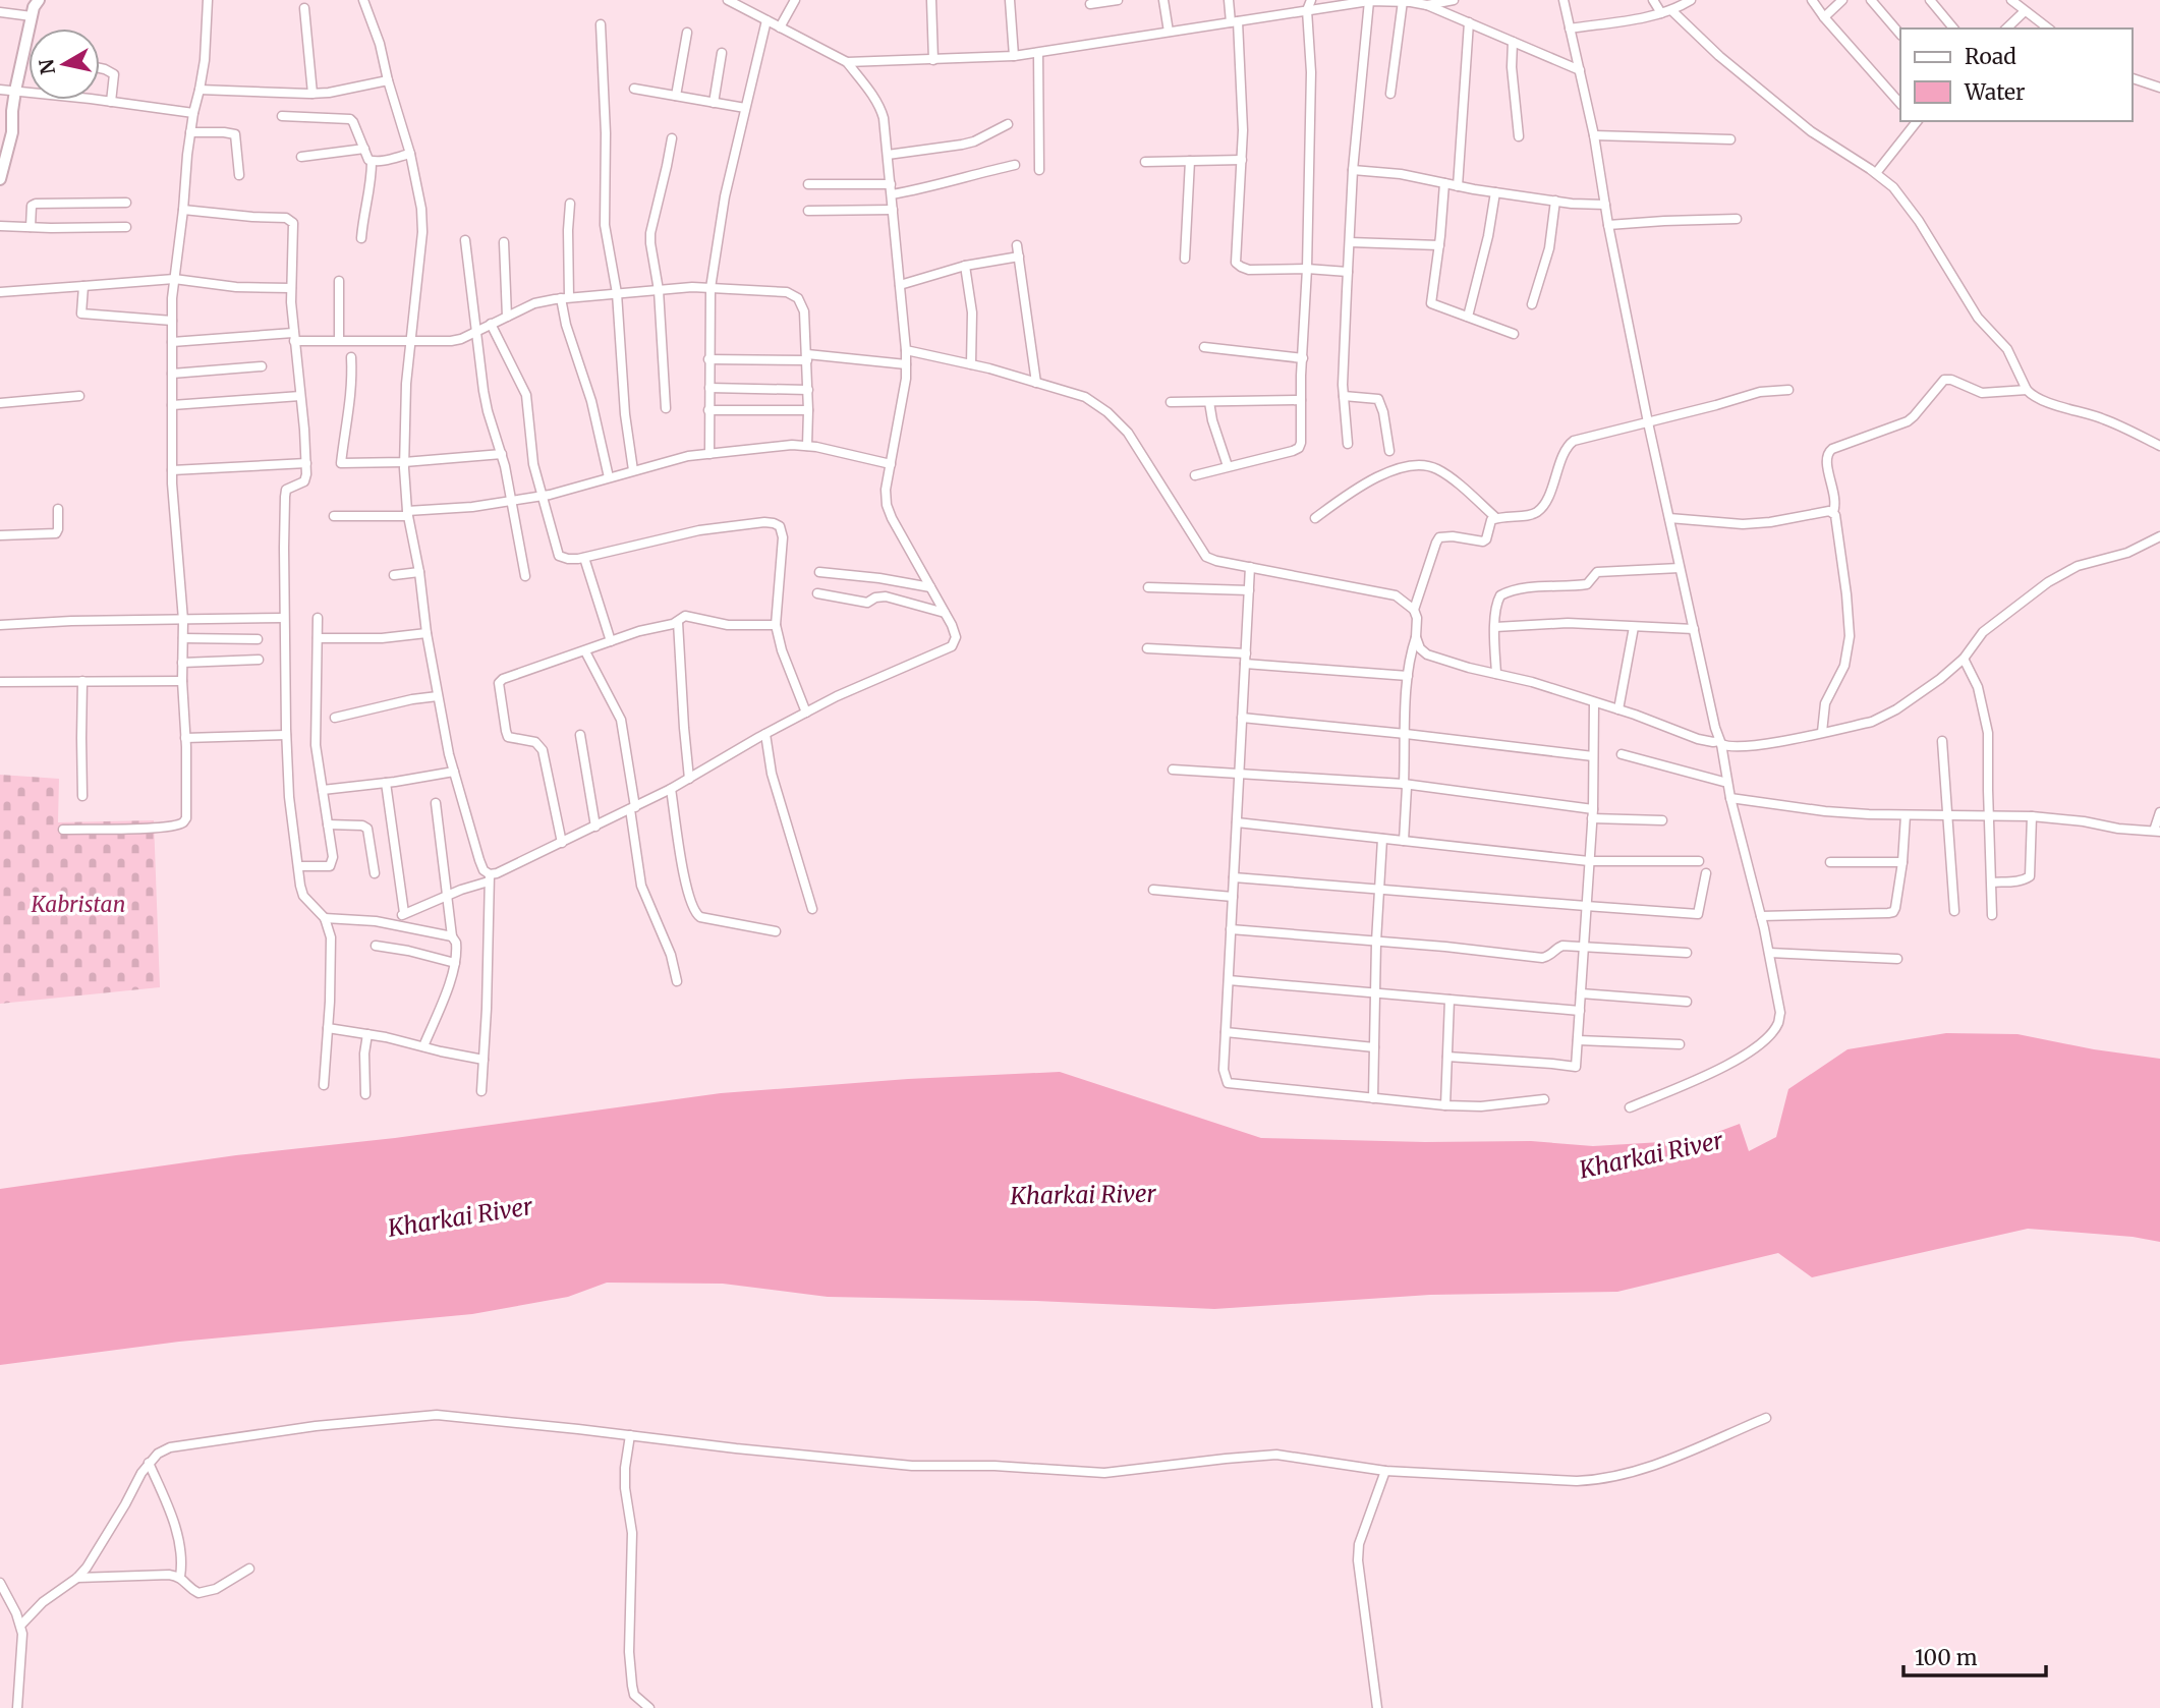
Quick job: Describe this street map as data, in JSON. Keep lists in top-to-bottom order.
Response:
{
  "water": ["Kharkai River"],
  "parks": ["Kabristan"],
  "legend": ["Road", "Water"],
  "scale_bar": "100 m",
  "north": "left"
}
